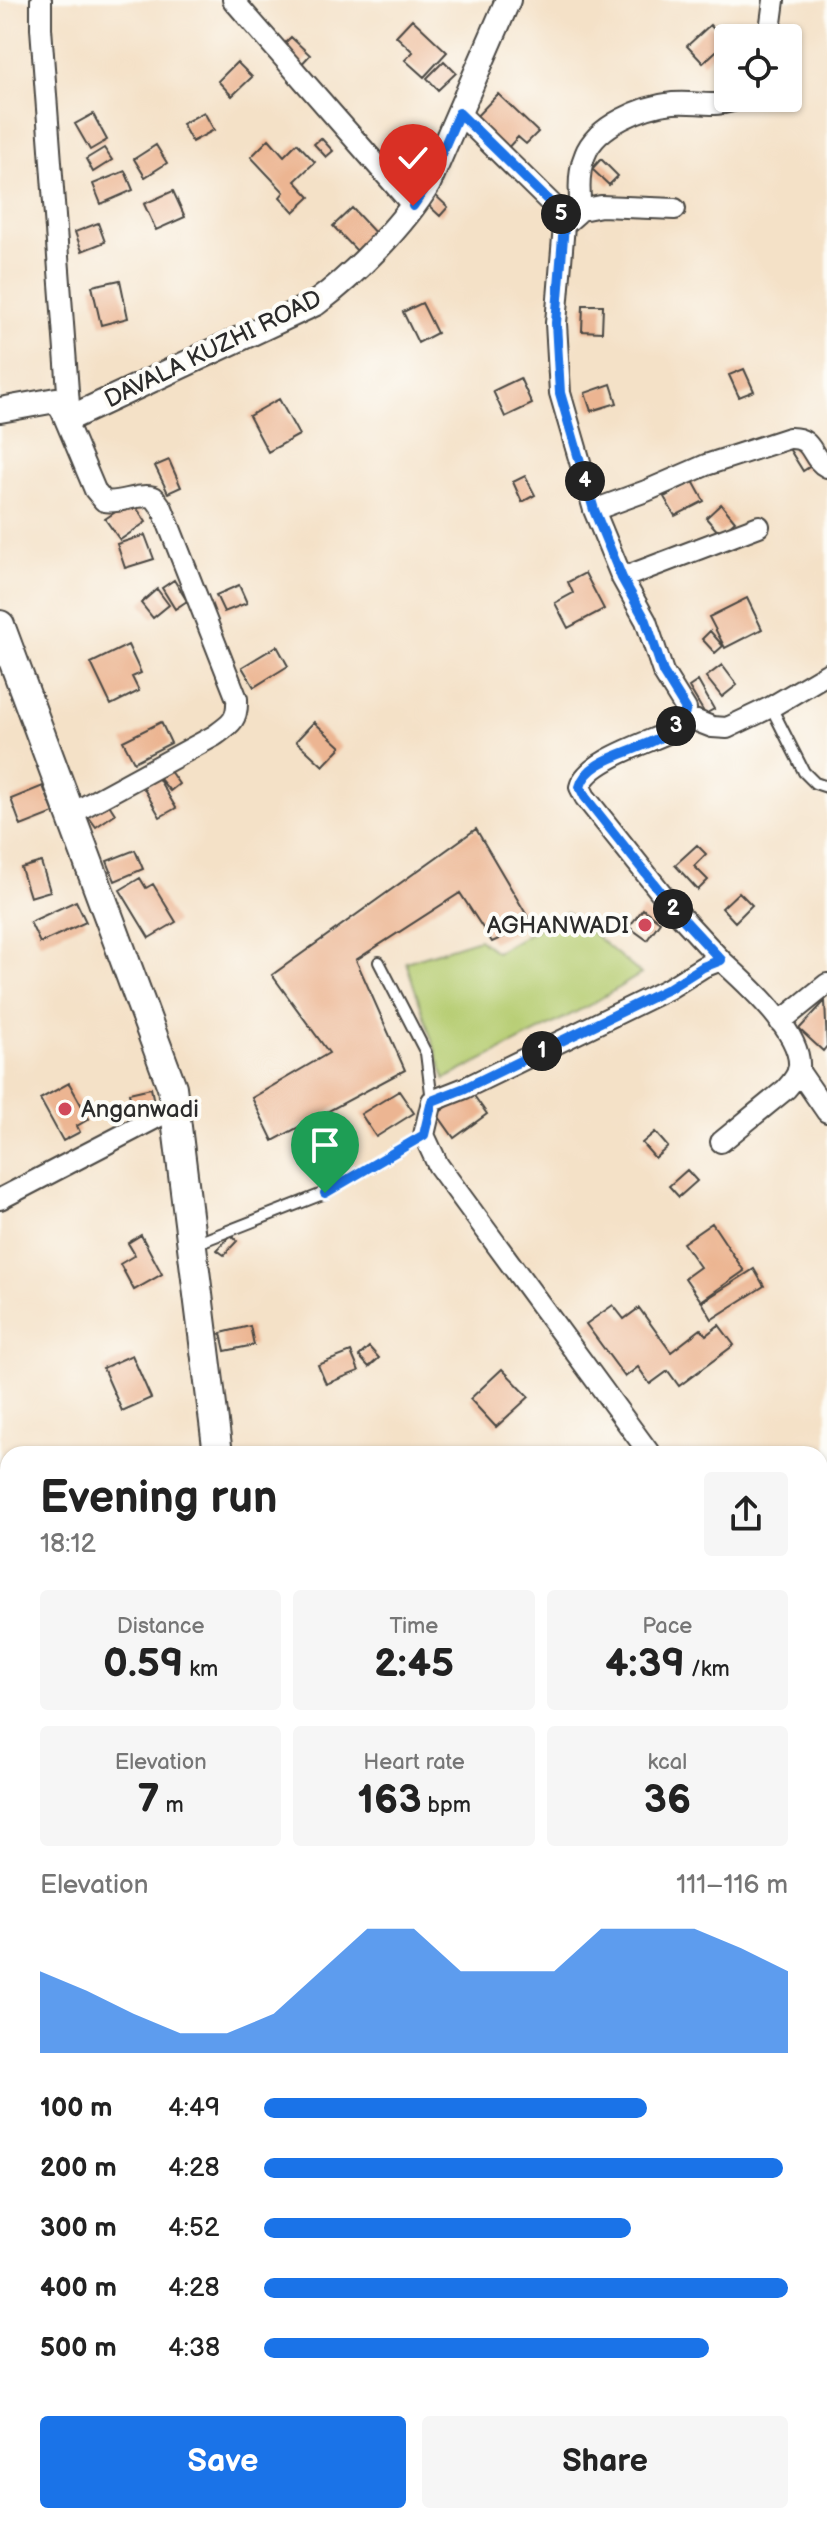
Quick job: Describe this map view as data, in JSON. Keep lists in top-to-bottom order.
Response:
{
  "streets": {
    "street": ["DAVALA KUZHI ROAD"]
  },
  "places": ["AGHANWADI", "Anganwadi"],
  "page": {
    "pins": [
      "5",
      "4",
      "3",
      "2",
      "1"
    ],
    "heading": ["Evening run", "18:12"],
    "stats": [
      ["Distance", "0.59 km"],
      ["Time", "2:45"],
      ["Pace", "4:39 /km"],
      ["Elevation", "7 m"],
      ["Heart rate", "163 bpm"],
      ["kcal", "36"]
    ],
    "chart": ["Elevation", "111–116 m"],
    "list": [
      {
        "name": "100 m",
        "note": "4:49"
      },
      {
        "name": "200 m",
        "note": "4:28"
      },
      {
        "name": "300 m",
        "note": "4:52"
      },
      {
        "name": "400 m",
        "note": "4:28"
      },
      {
        "name": "500 m",
        "note": "4:38"
      }
    ],
    "buttons": ["Save", "Share"]
  }
}
